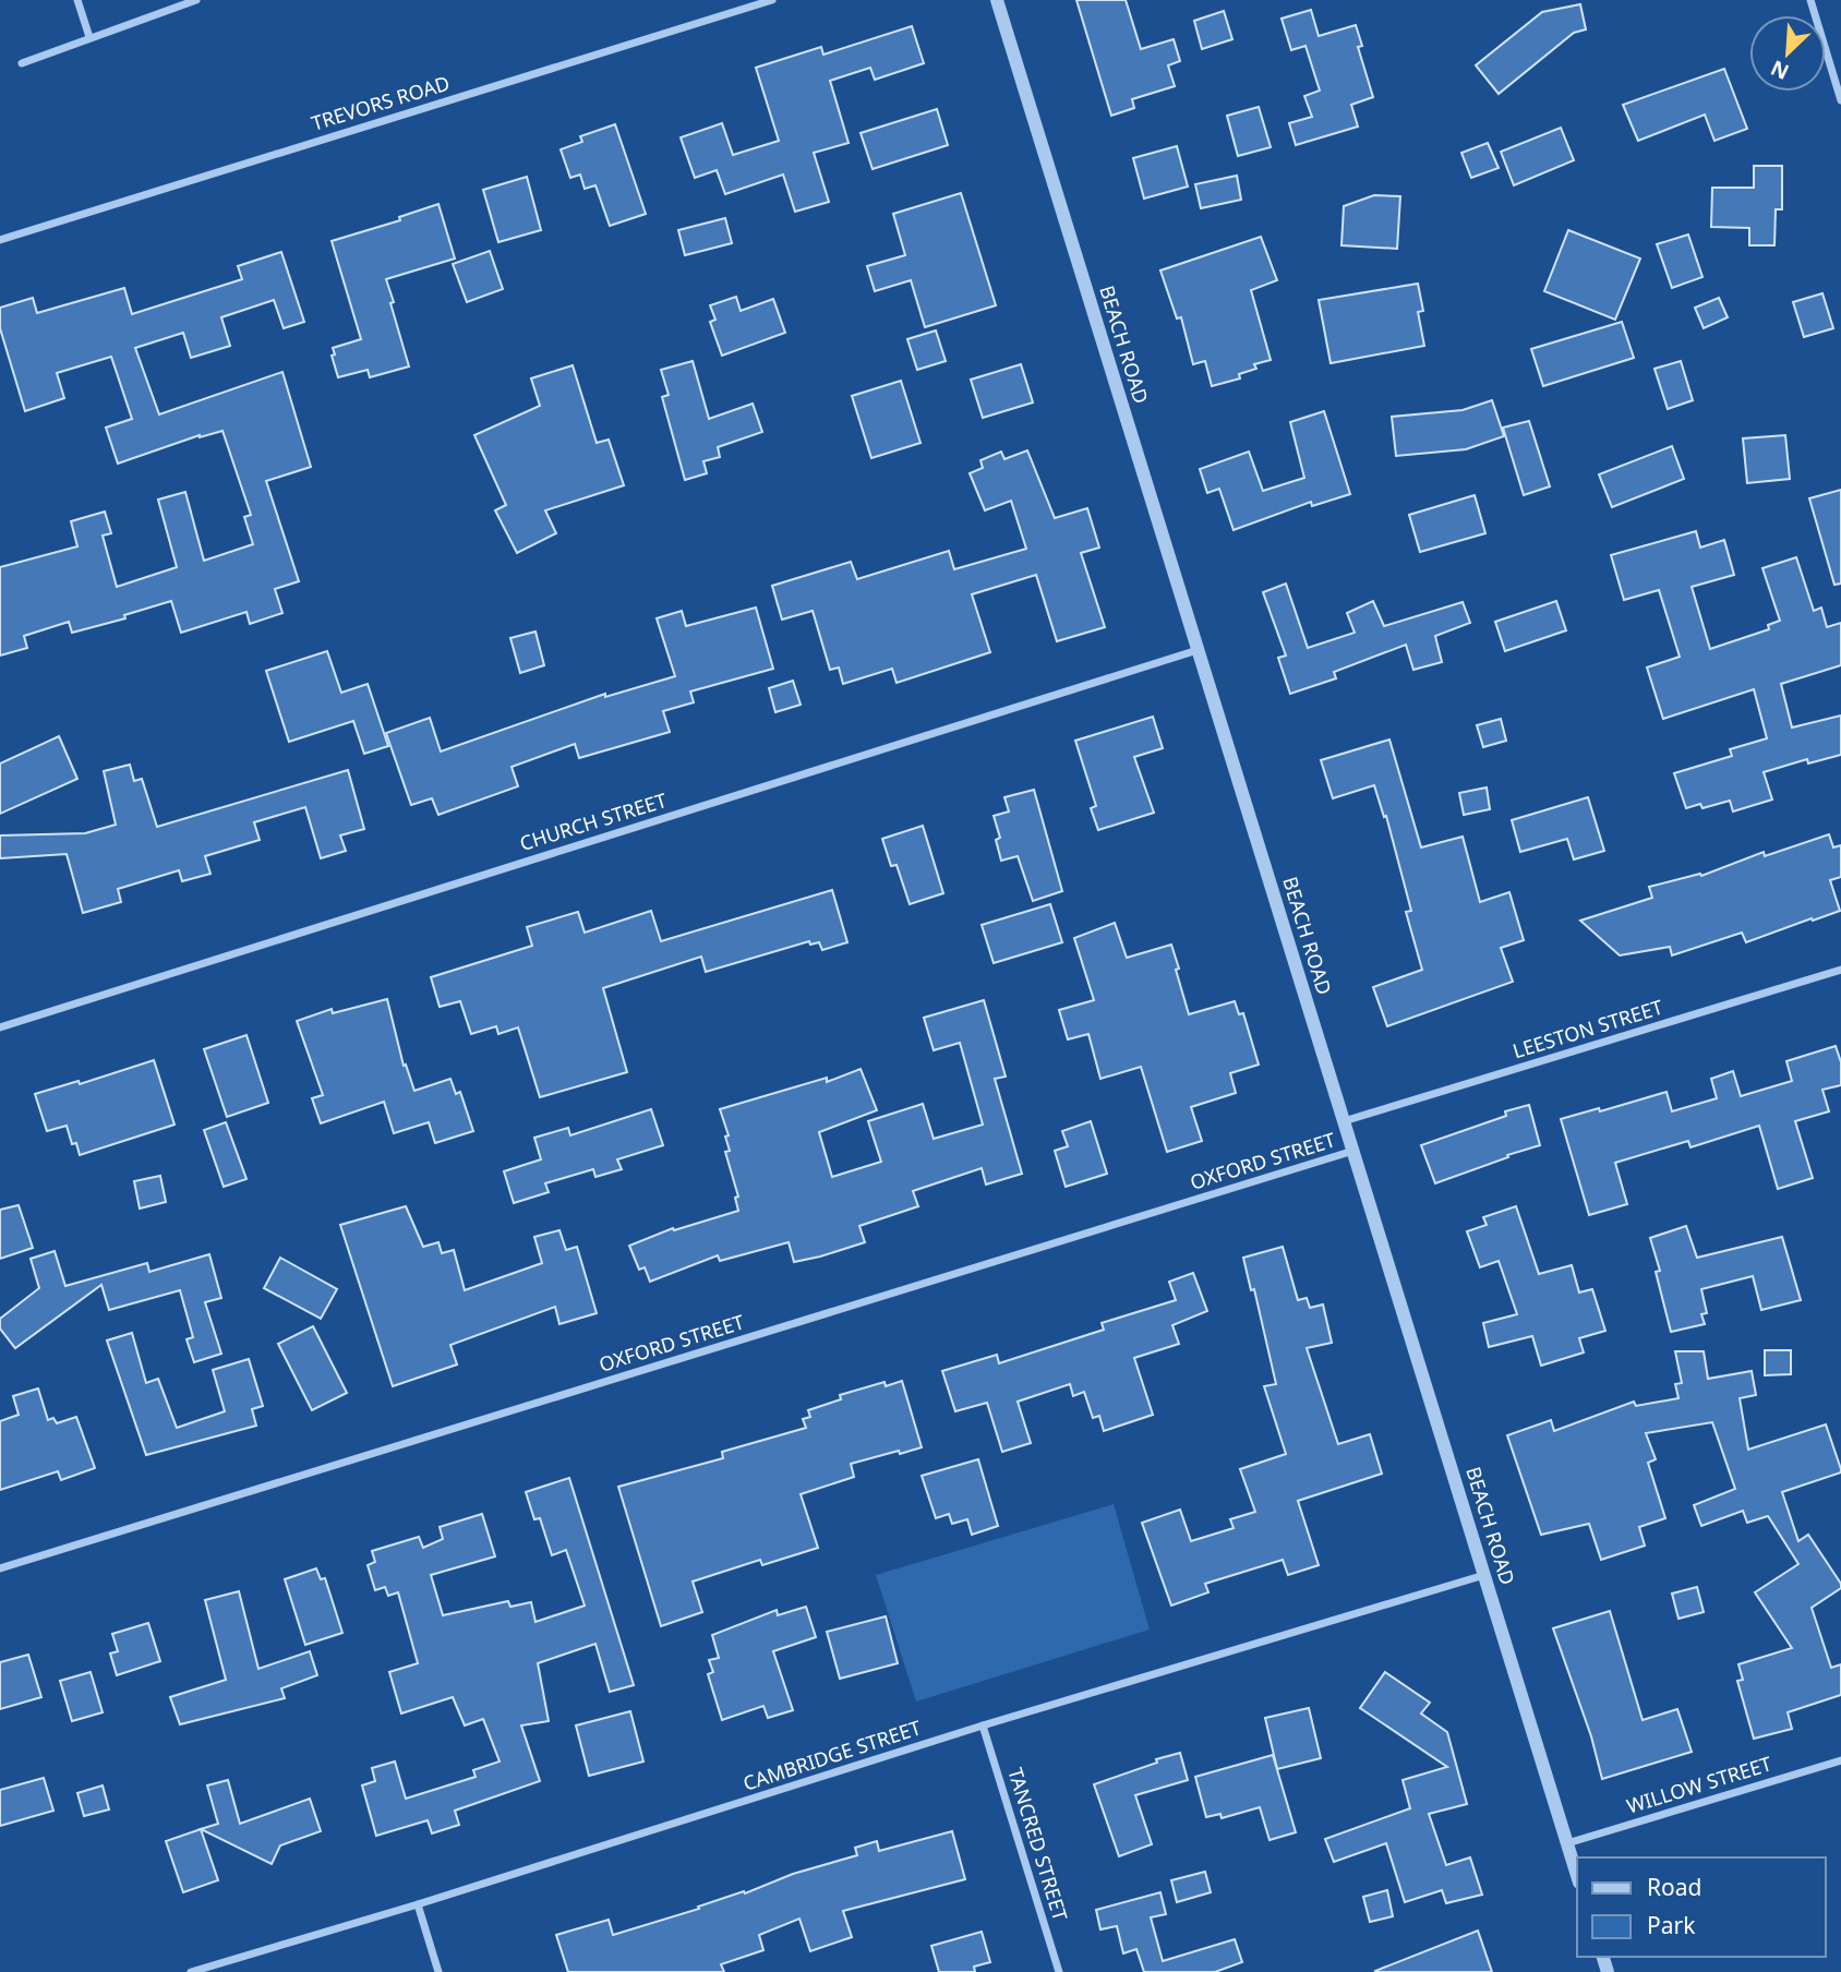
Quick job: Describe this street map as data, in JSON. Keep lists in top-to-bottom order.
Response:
{
  "streets": {
    "street": [
      "TREVORS ROAD",
      "BEACH ROAD",
      "CHURCH STREET",
      "LEESTON STREET",
      "OXFORD STREET",
      "CAMBRIDGE STREET",
      "WILLOW STREET",
      "TANCRED STREET"
    ]
  },
  "crossings": [
    ["BEACH ROAD", "CHURCH STREET"],
    ["BEACH ROAD", "LEESTON STREET"],
    ["BEACH ROAD", "OXFORD STREET"],
    ["BEACH ROAD", "CAMBRIDGE STREET"],
    ["BEACH ROAD", "WILLOW STREET"],
    ["CAMBRIDGE STREET", "TANCRED STREET"]
  ],
  "legend": ["Road", "Park"],
  "north": "bottom left"
}
